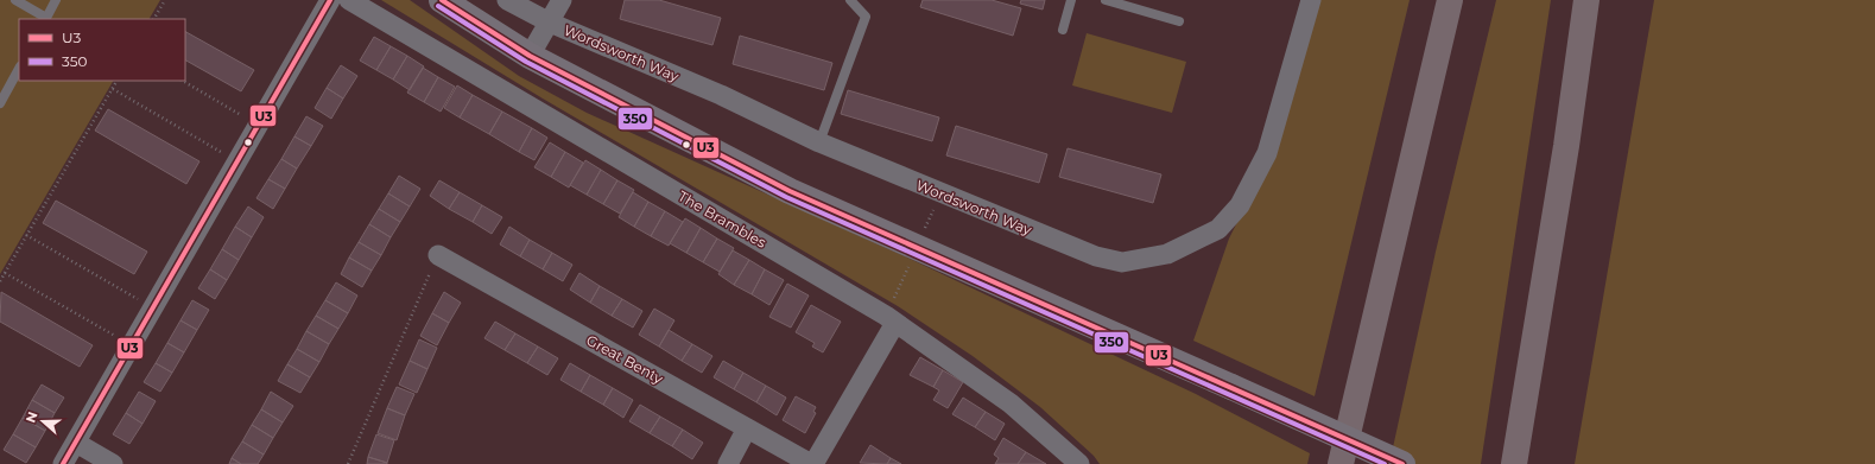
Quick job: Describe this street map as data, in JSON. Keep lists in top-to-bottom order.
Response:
{
  "streets": {
    "street": ["Wordsworth Way", "The Brambles", "Great Benty"]
  },
  "lines": ["transit line U3", "transit line 350"],
  "legend": ["U3", "350"],
  "north": "left"
}
